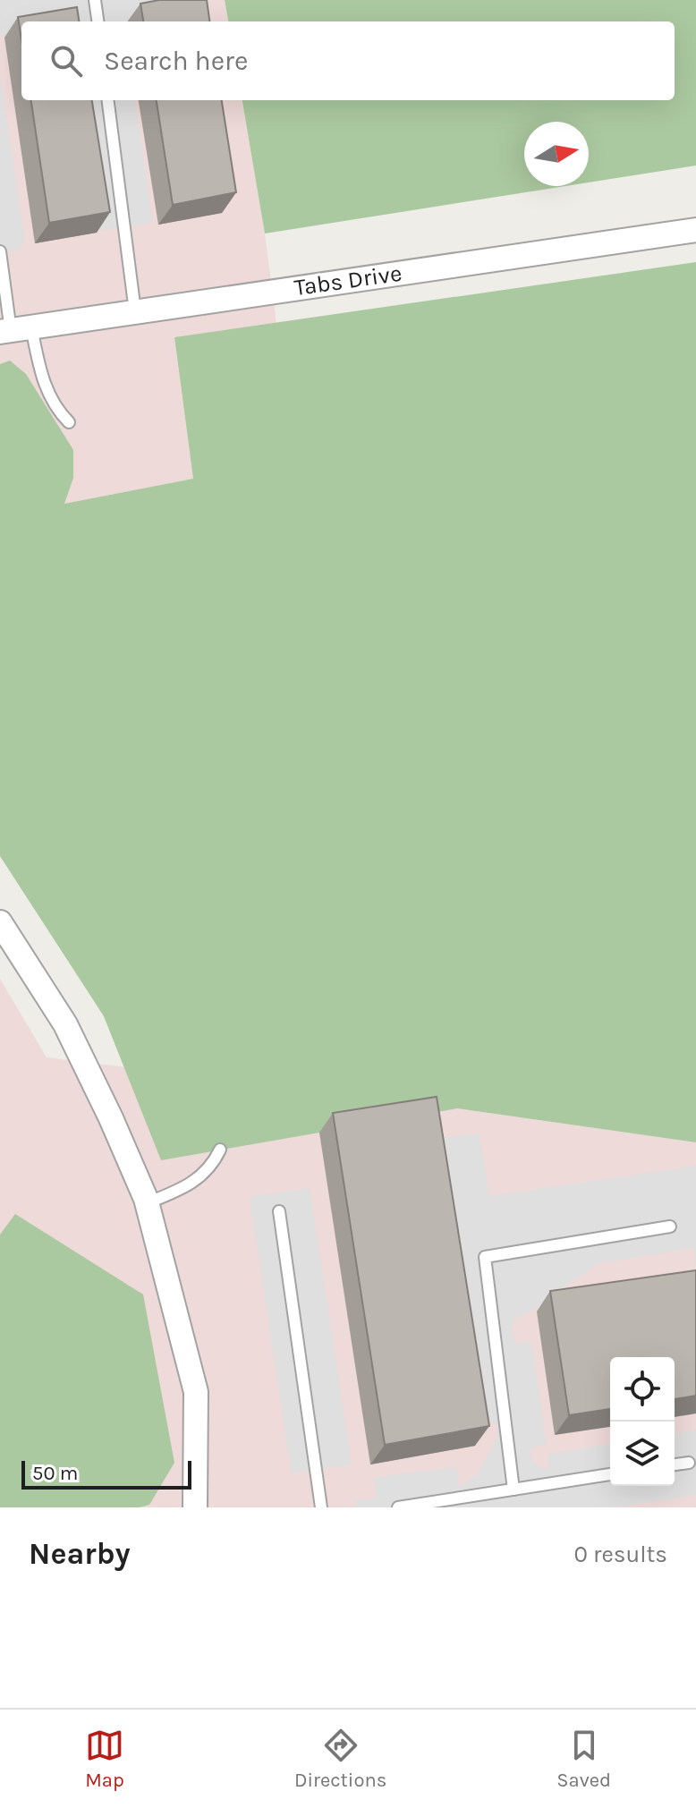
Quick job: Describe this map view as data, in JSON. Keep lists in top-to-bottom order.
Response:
{
  "streets": {
    "street": ["Tabs Drive"]
  },
  "scale_bar": "50 m",
  "north": "right",
  "page": {
    "search": "Search here",
    "scale": "50 m",
    "heading": ["Nearby", "0 results"],
    "nav": ["Map", "Directions", "Saved"]
  }
}
